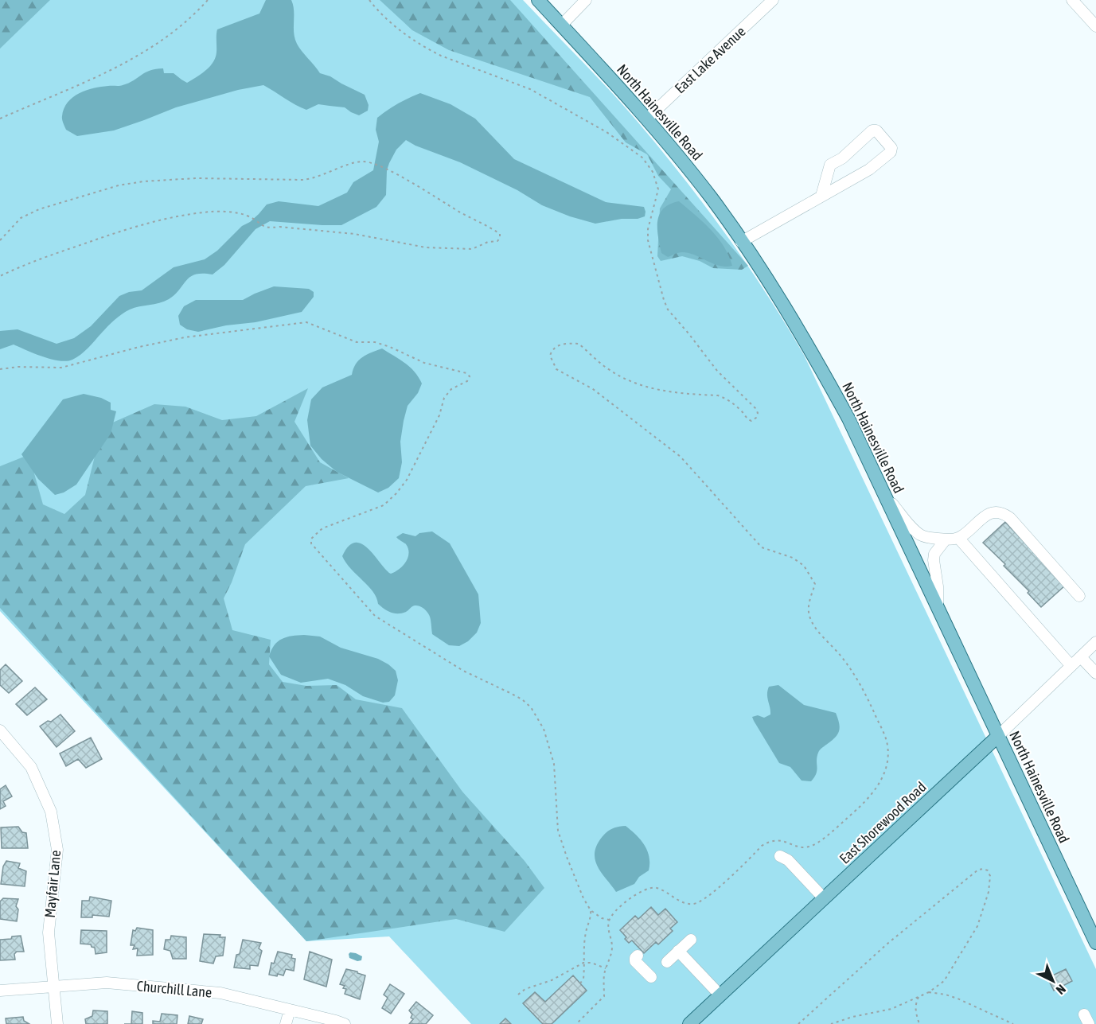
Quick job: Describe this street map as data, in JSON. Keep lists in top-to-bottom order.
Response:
{
  "streets": {
    "main road": ["North Hainesville Road", "East Shorewood Road"],
    "street": ["East Lake Avenue", "Mayfair Lane", "Churchill Lane"]
  },
  "crossings": [
    ["East Lake Avenue", "North Hainesville Road"],
    ["North Hainesville Road", "East Shorewood Road"],
    ["Mayfair Lane", "Churchill Lane"]
  ],
  "north": "bottom right"
}
